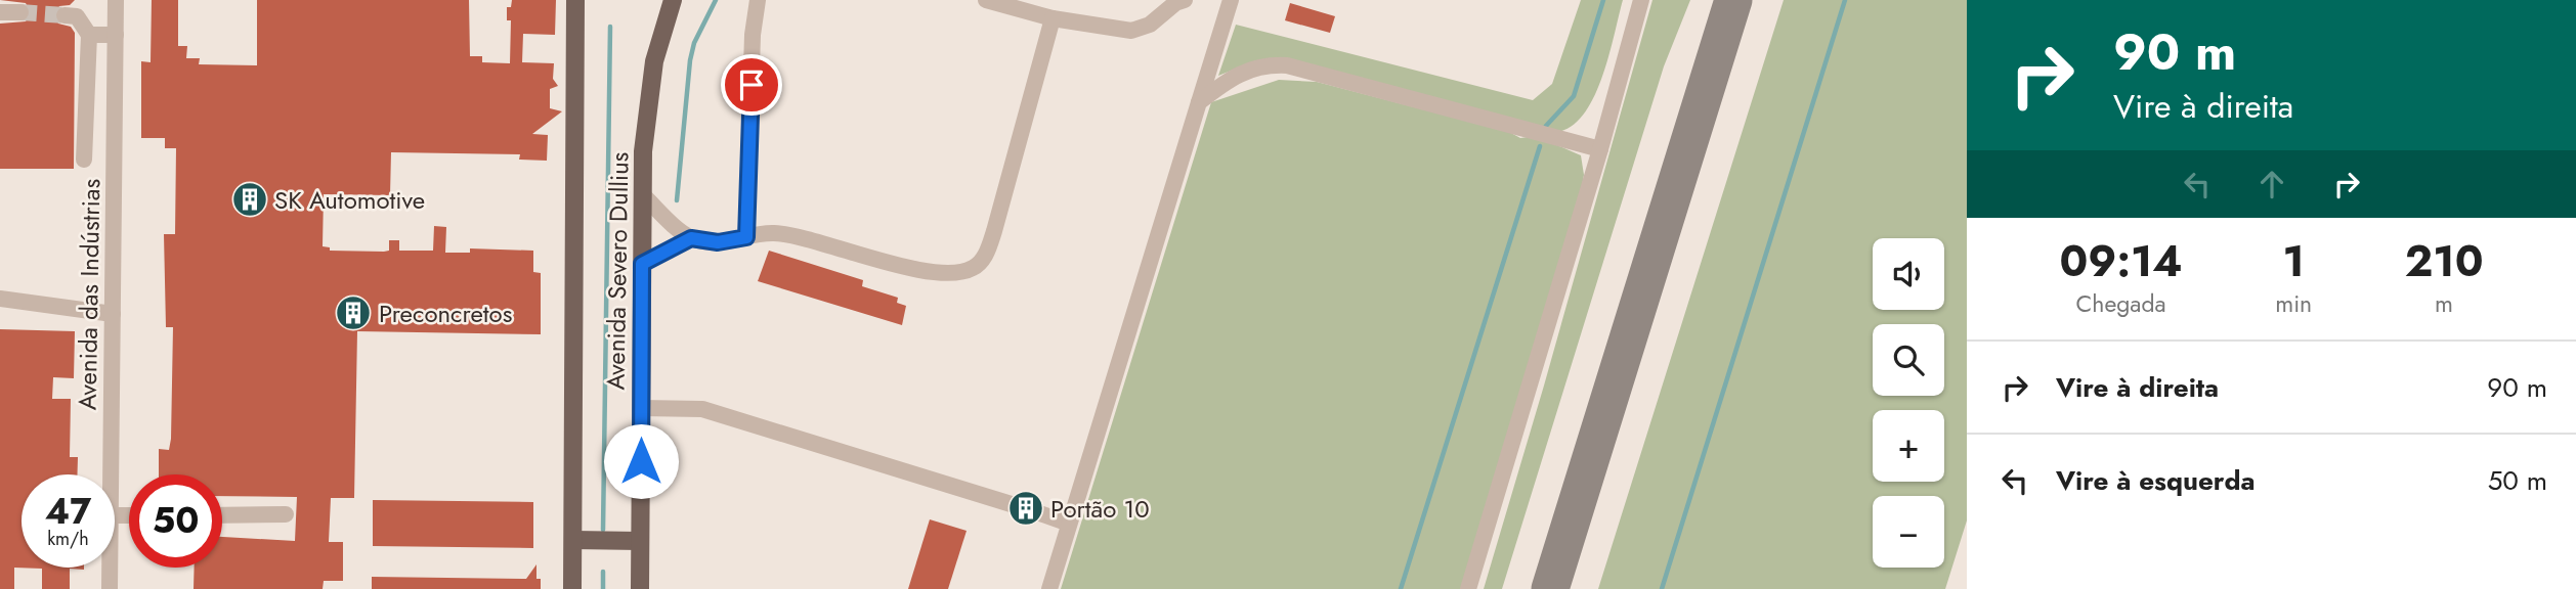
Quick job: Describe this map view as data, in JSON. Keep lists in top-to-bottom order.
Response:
{
  "streets": {
    "main road": ["Avenida Severo Dullius"],
    "street": ["Avenida das Indústrias"]
  },
  "places": {
    "building": ["SK Automotive", "Preconcretos", "Portão 10"]
  },
  "page": {
    "turn": ["90 m", "Vire à direita"],
    "eta": [
      "09:14",
      "Chegada",
      "1",
      "min",
      "210",
      "m"
    ],
    "map_buttons": ["+", "−"],
    "list": [
      {
        "name": "Vire à direita",
        "value": "90 m"
      },
      {
        "name": "Vire à esquerda",
        "value": "50 m"
      }
    ],
    "speed": "47 km/h",
    "limit": "50"
  }
}
